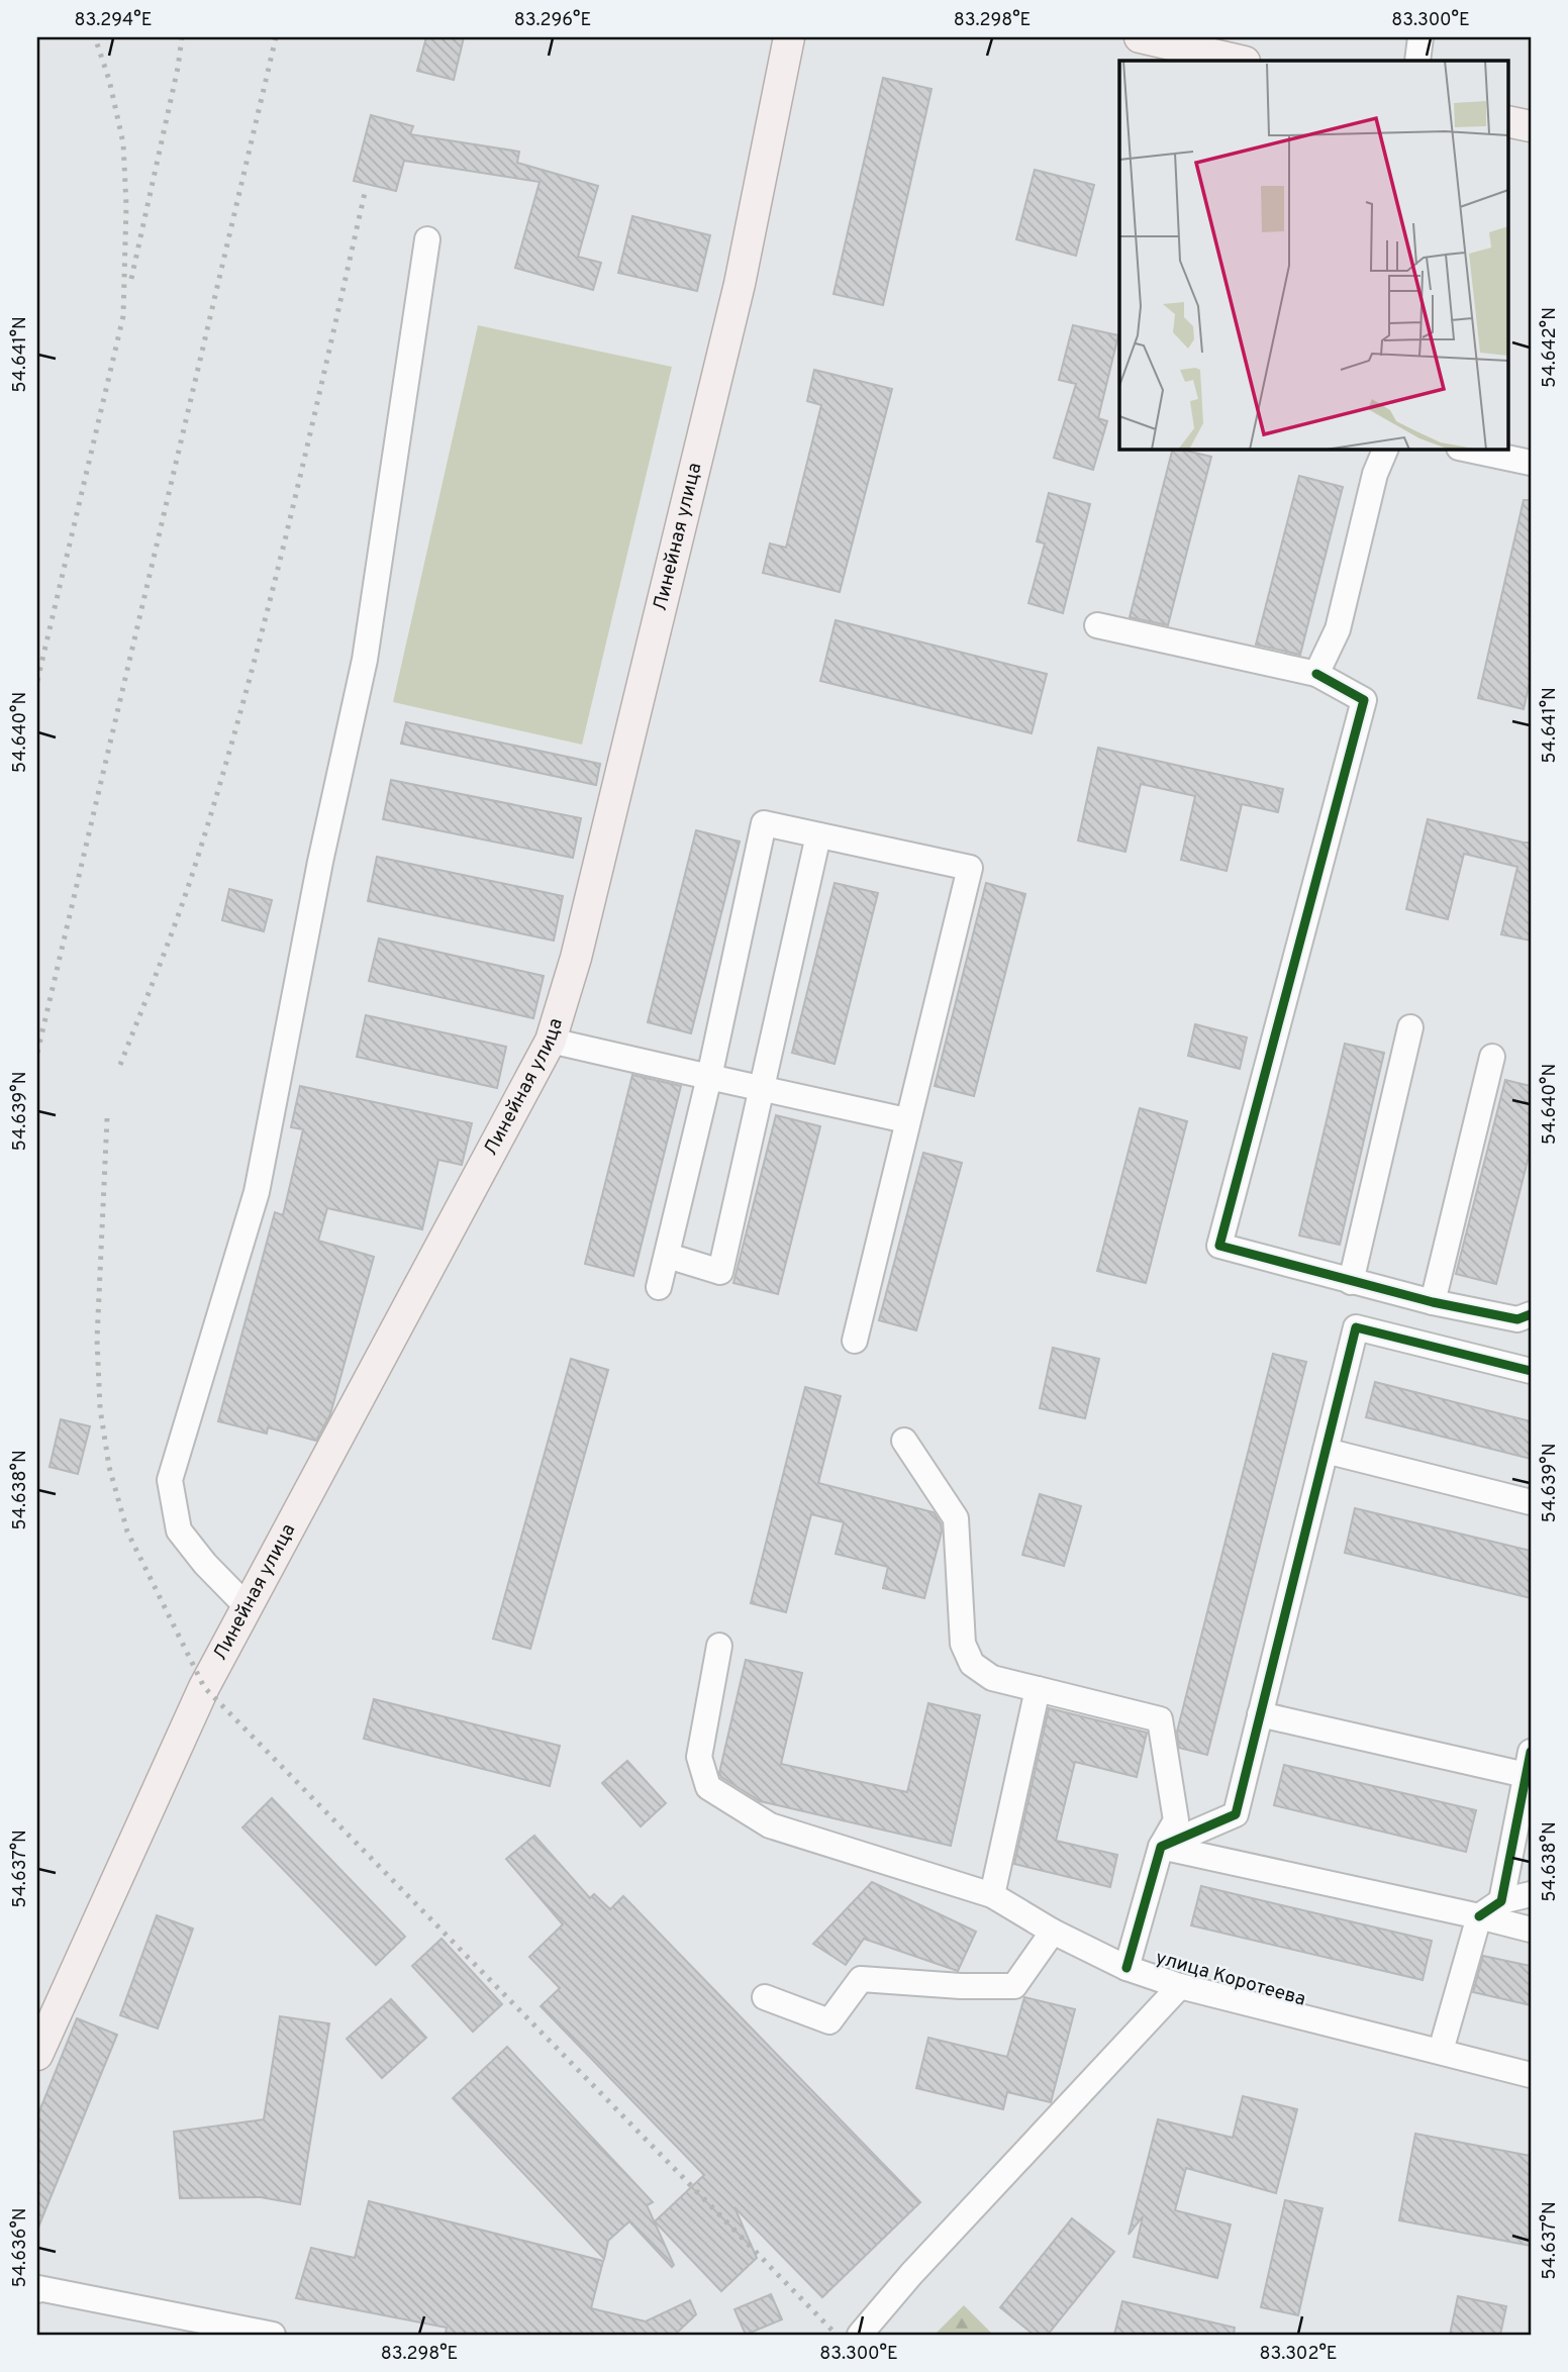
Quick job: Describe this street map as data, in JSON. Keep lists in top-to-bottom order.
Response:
{
  "streets": {
    "main road": ["Линейная улица"],
    "street": ["улица Коротеева"]
  },
  "coordinates": [
    "83.294°E",
    "83.296°E",
    "83.298°E",
    "83.300°E",
    "54.642°N",
    "54.641°N",
    "54.640°N",
    "54.639°N",
    "54.638°N",
    "54.637°N",
    "54.636°N",
    "83.302°E"
  ]
}
